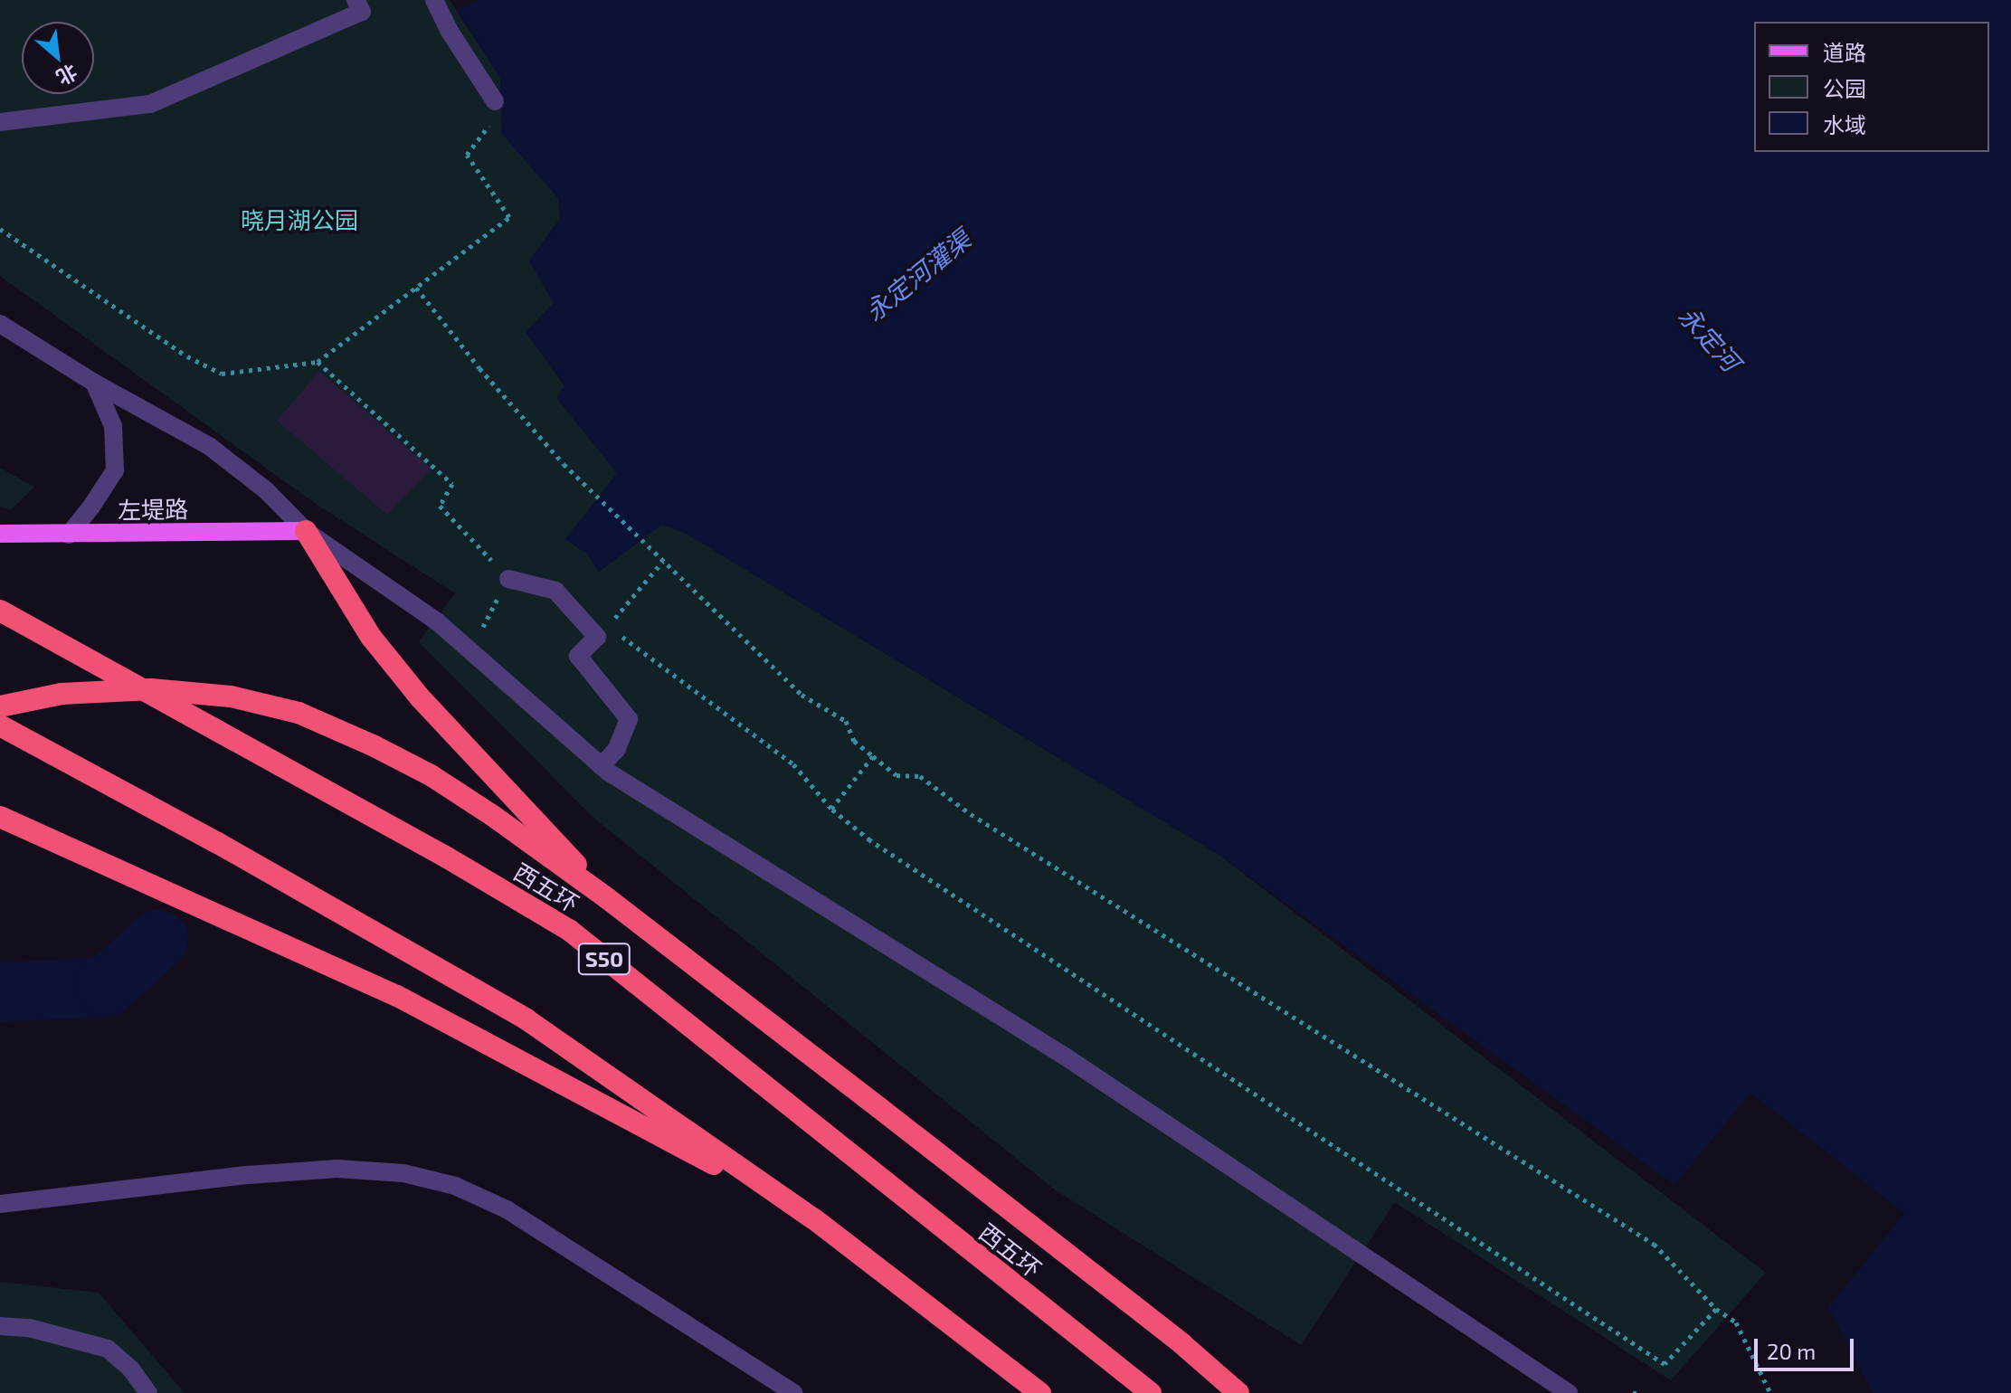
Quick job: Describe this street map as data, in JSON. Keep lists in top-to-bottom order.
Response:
{
  "streets": {
    "highway": ["西五环", "S50"],
    "main road": ["左堤路"]
  },
  "water": ["永定河灌渠", "永定河"],
  "parks": ["晓月湖公园"],
  "legend": ["道路", "公园", "水域"],
  "scale_bar": "20 m",
  "north": "bottom right"
}
